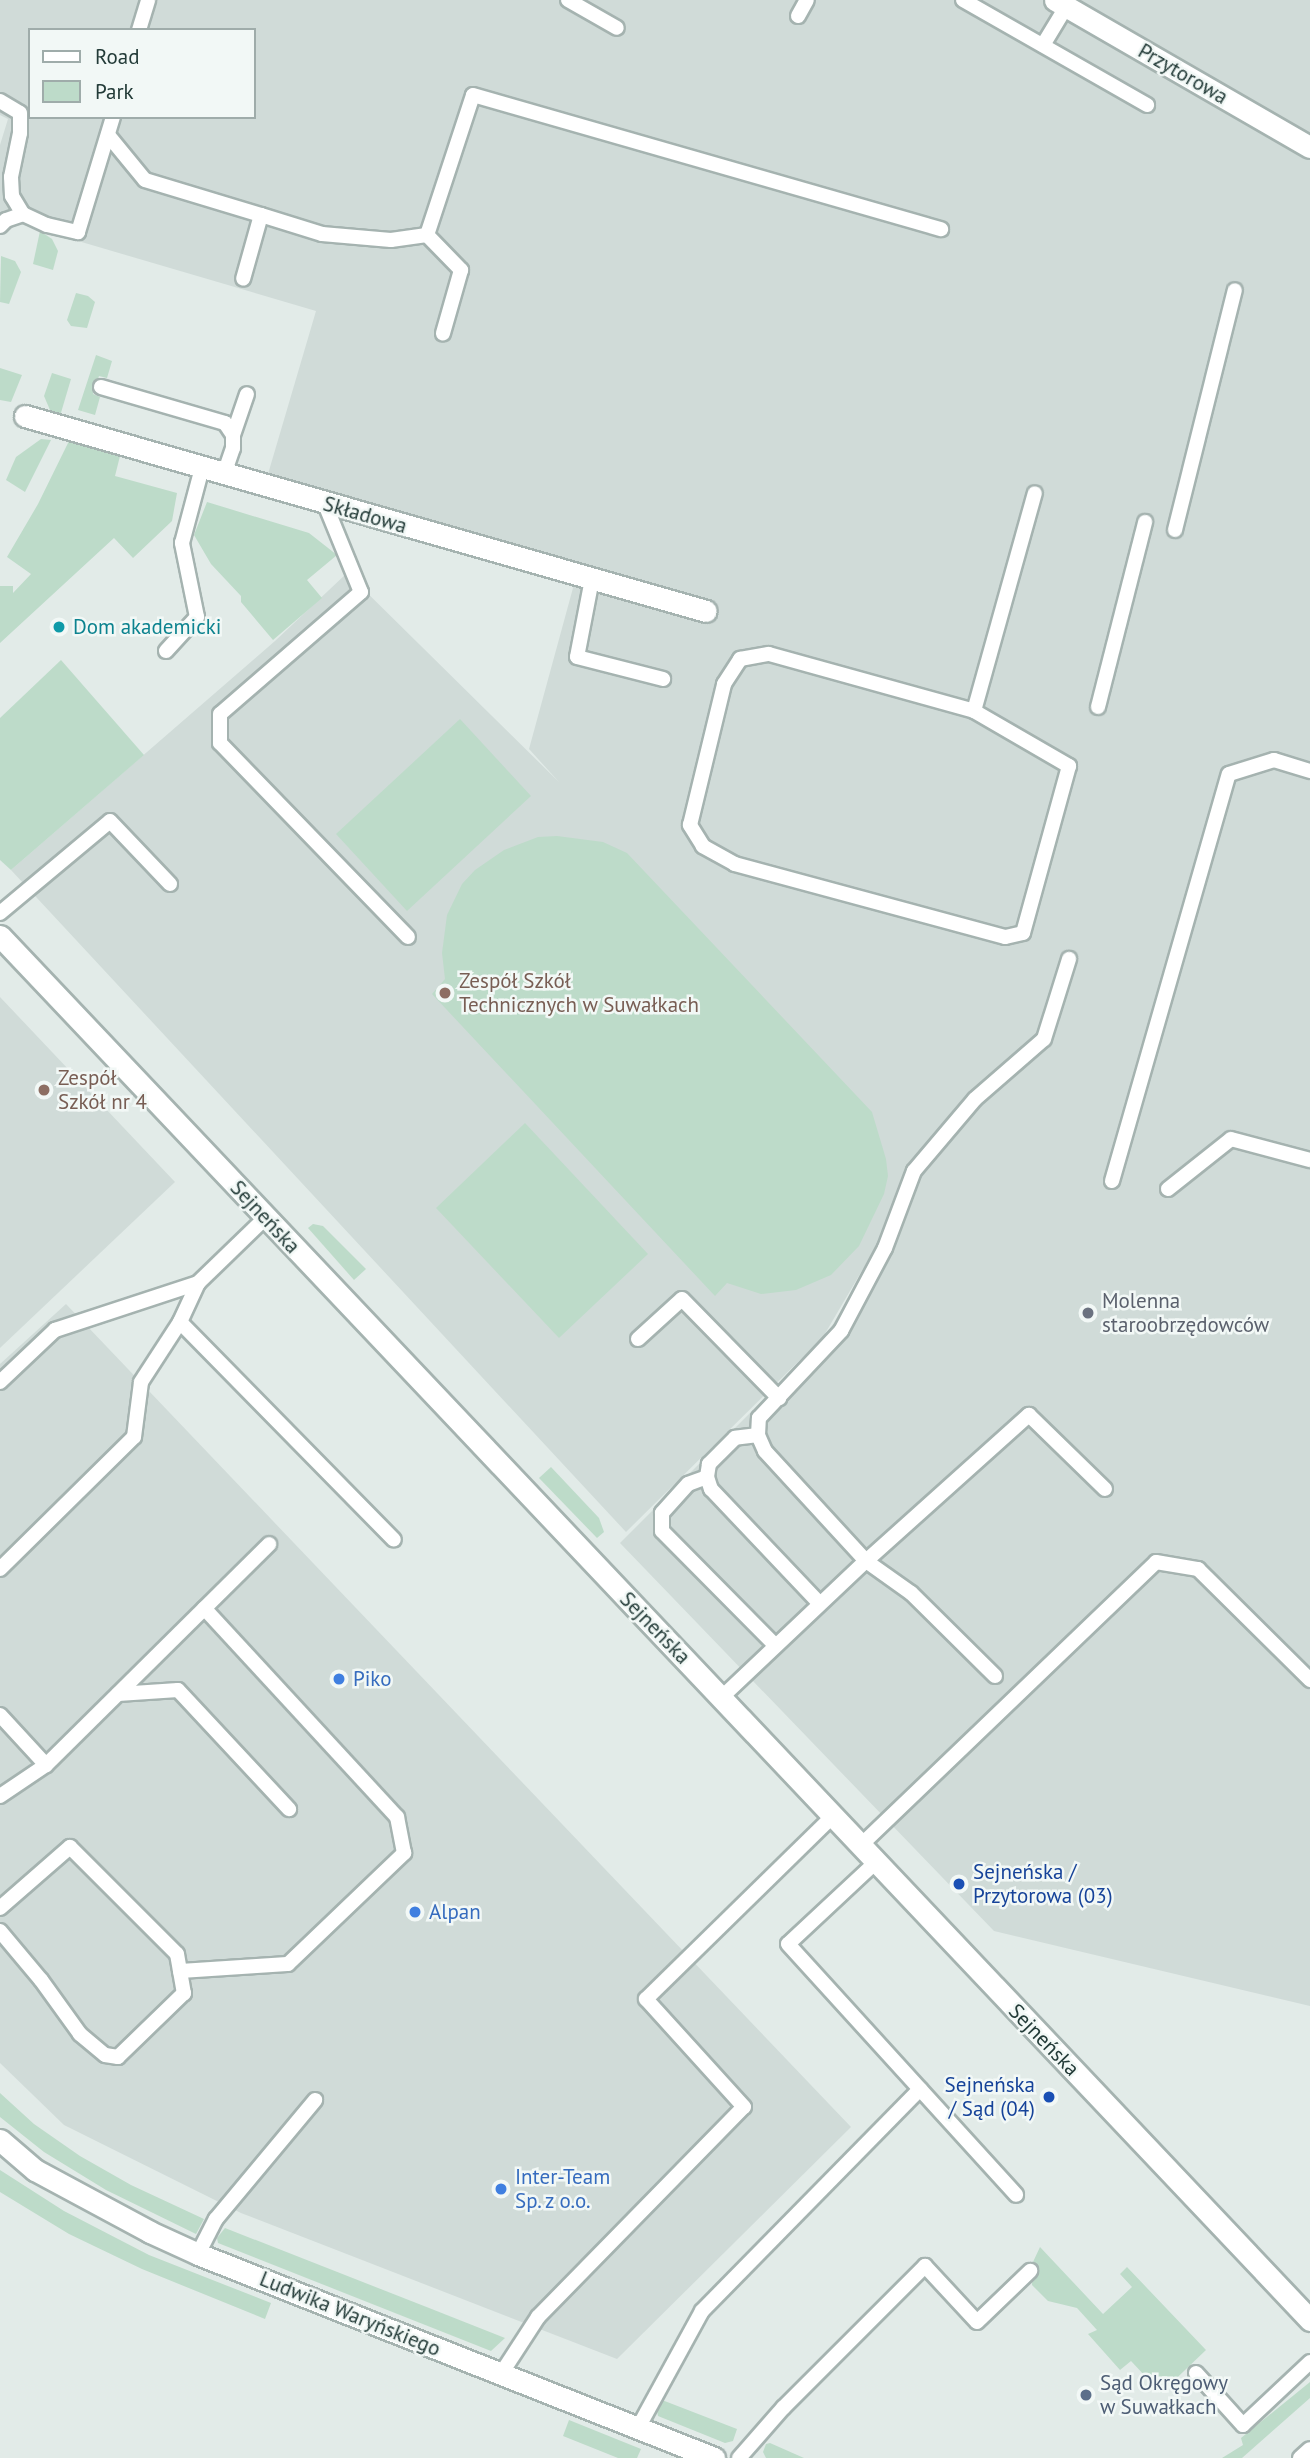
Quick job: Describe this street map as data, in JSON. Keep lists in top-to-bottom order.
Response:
{
  "streets": {
    "street": [
      "Przytorowa",
      "Składowa",
      "Sejneńska",
      "Ludwika Waryńskiego"
    ]
  },
  "places": [
    "Dom akademicki",
    "Zespół Szkół Technicznych w Suwałkach",
    "Zespół Szkół nr 4",
    "Molenna staroobrzędowców",
    "Piko",
    "Sejneńska / Przytorowa (03)",
    "Alpan",
    "Sejneńska / Sąd (04)",
    "Inter-Team Sp. z o.o.",
    "Sąd Okręgowy w Suwałkach"
  ],
  "legend": ["Road", "Park"]
}
